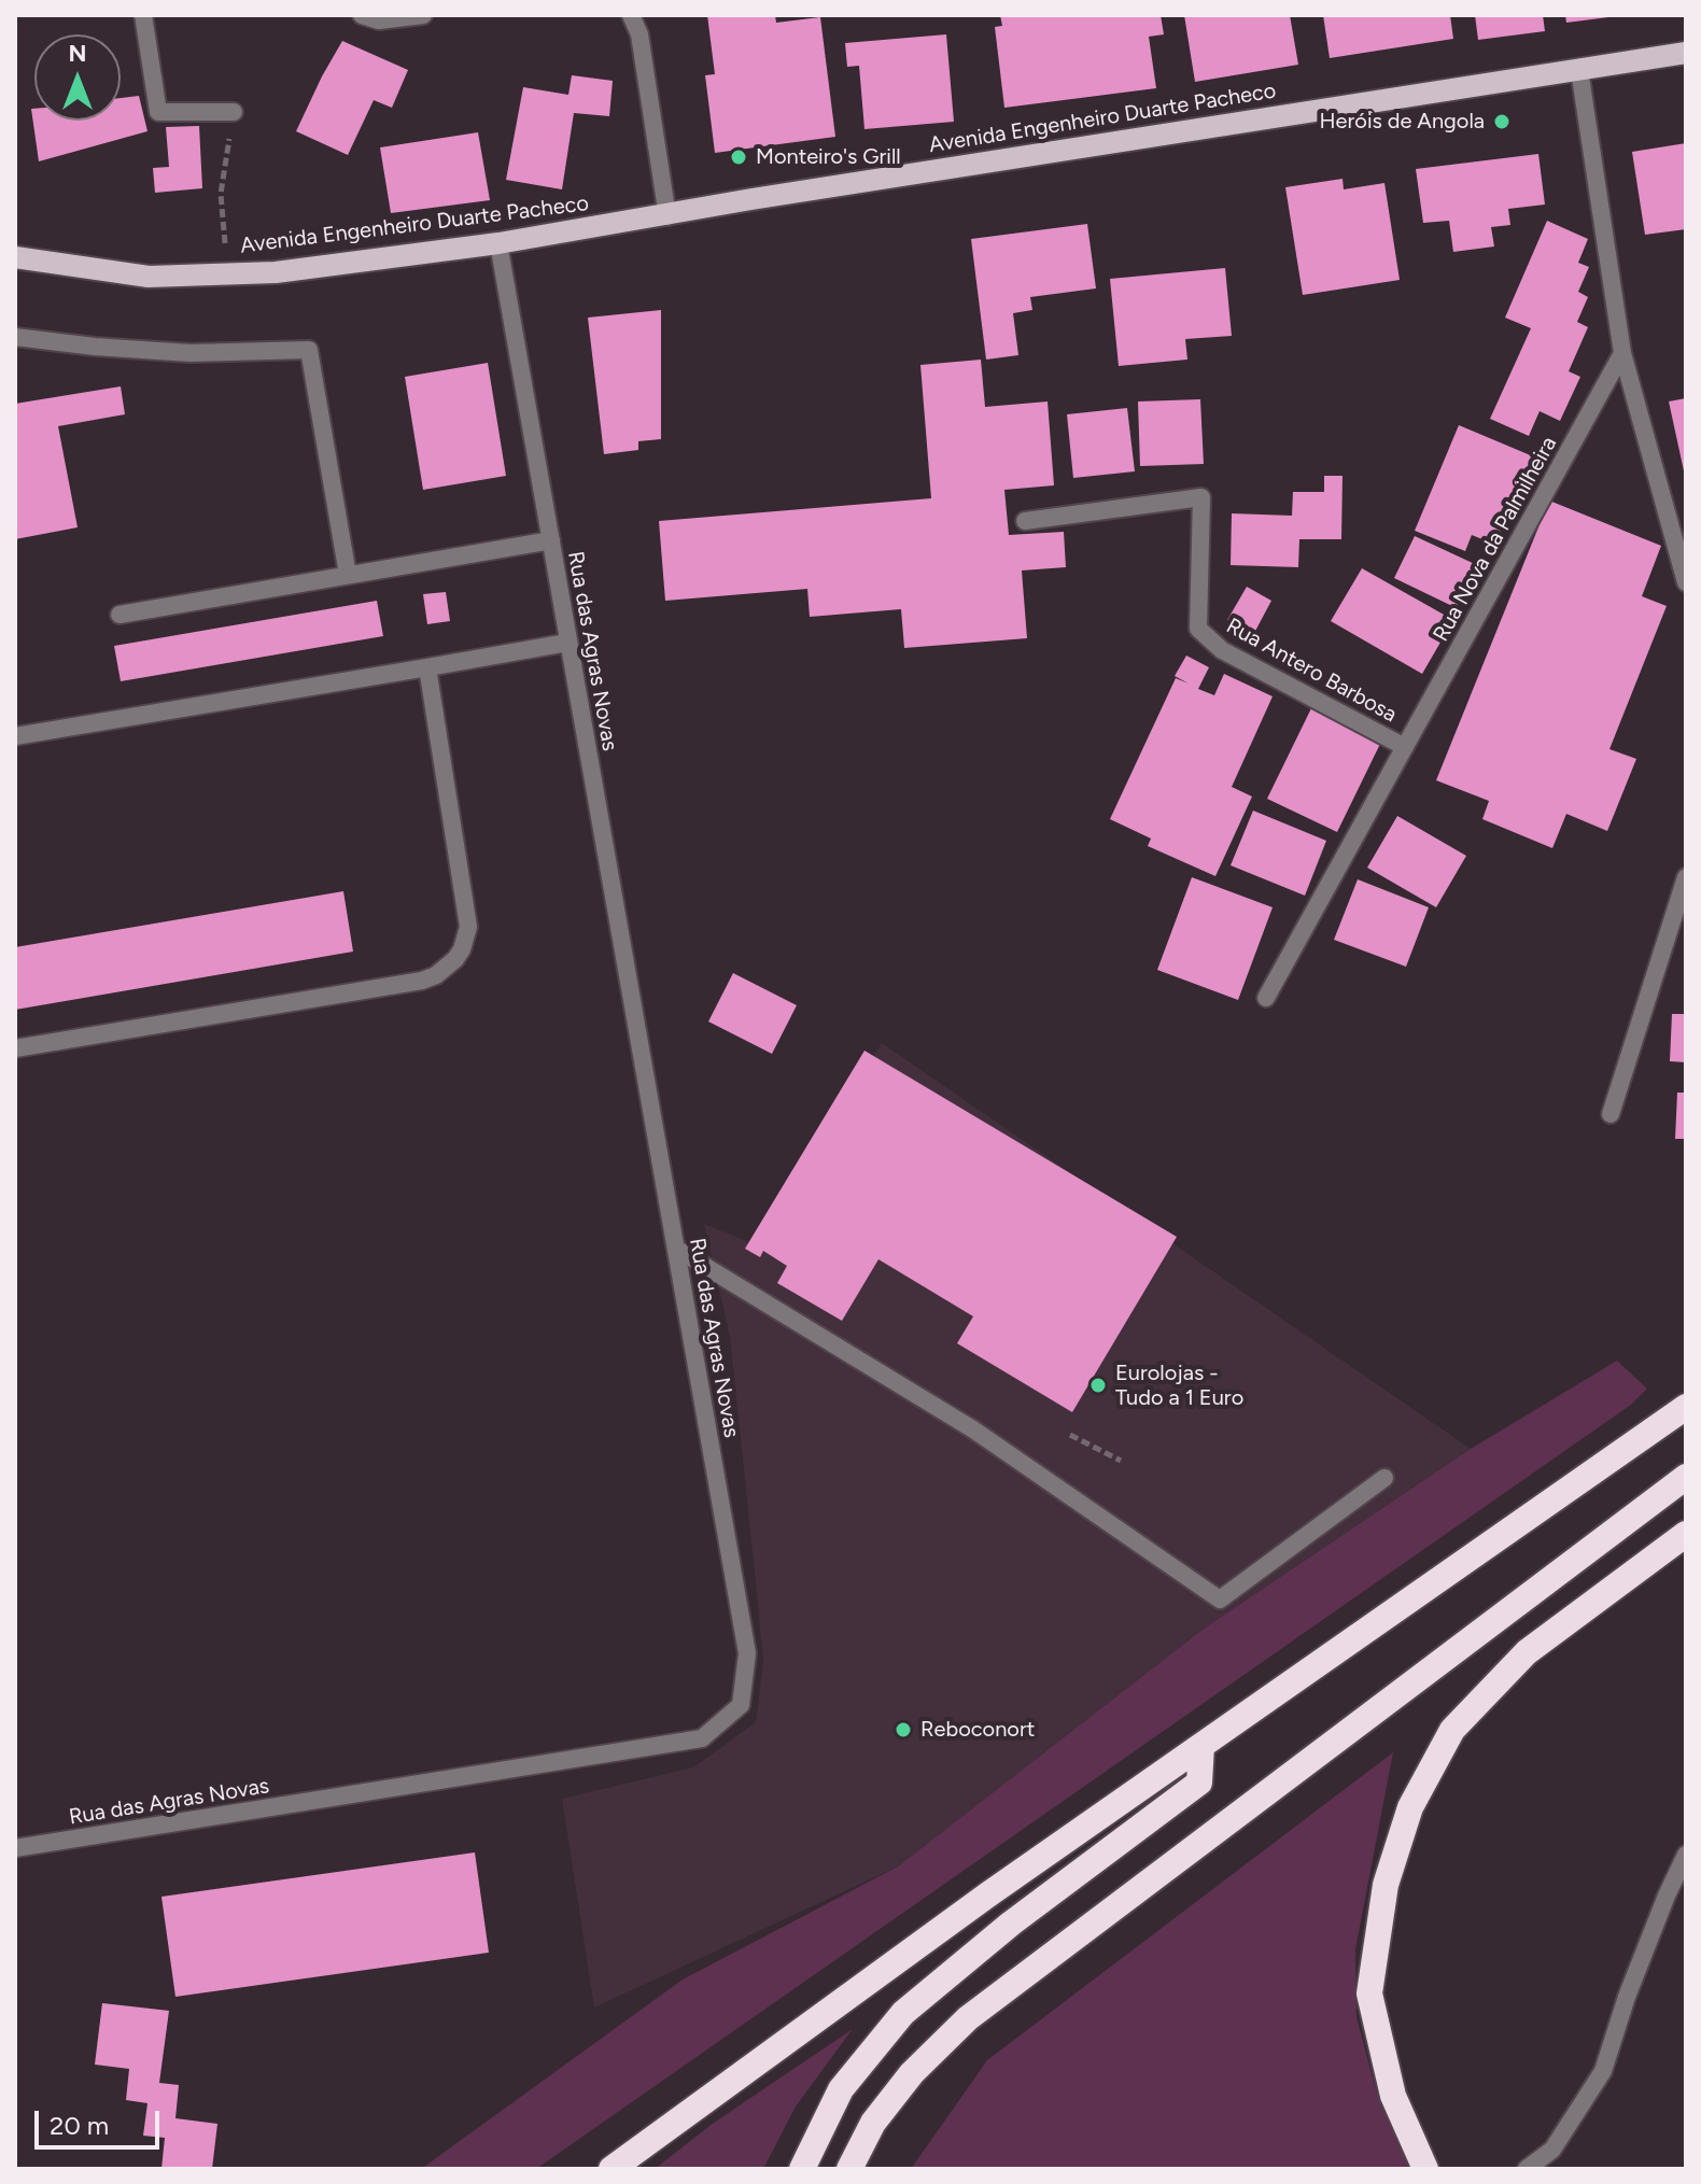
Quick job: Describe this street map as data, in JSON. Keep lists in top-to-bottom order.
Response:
{
  "streets": {
    "main road": ["Avenida Engenheiro Duarte Pacheco"],
    "street": ["Rua Nova da Palmilheira", "Rua das Agras Novas", "Rua Antero Barbosa"]
  },
  "crossings": [
    ["Avenida Engenheiro Duarte Pacheco", "Rua das Agras Novas"],
    ["Rua Nova da Palmilheira", "Rua Antero Barbosa"]
  ],
  "places": [
    "Heróis de Angola",
    "Monteiro's Grill",
    "Eurolojas - Tudo a 1 Euro",
    "Reboconort"
  ],
  "scale_bar": "20 m",
  "north": "top"
}
